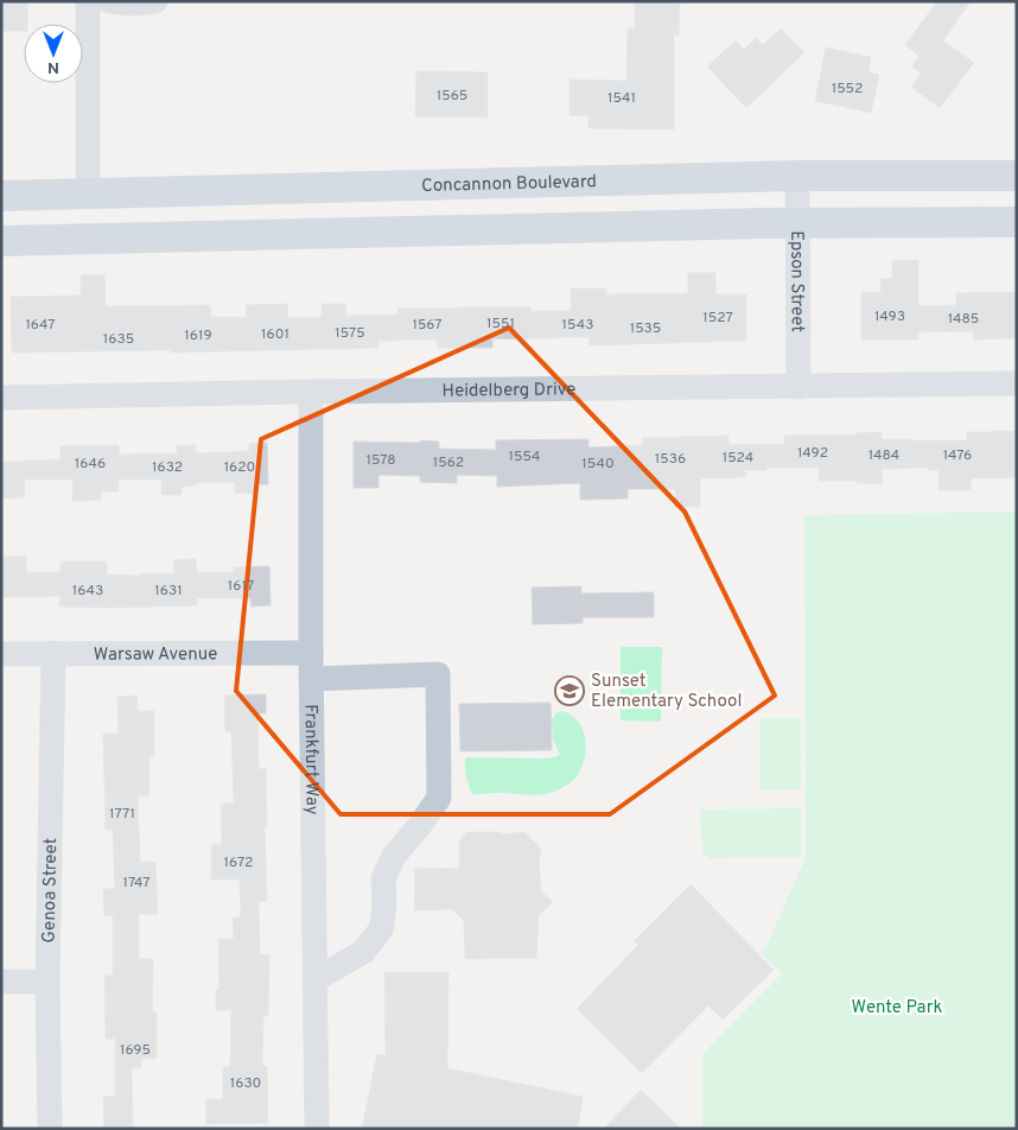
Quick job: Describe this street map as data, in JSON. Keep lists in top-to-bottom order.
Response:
{
  "streets": {
    "main road": ["Concannon Boulevard"],
    "street": [
      "Epson Street",
      "Heidelberg Drive",
      "Warsaw Avenue",
      "Frankfurt Way",
      "Genoa Street"
    ]
  },
  "crossings": [
    ["Concannon Boulevard", "Epson Street"],
    ["Epson Street", "Heidelberg Drive"],
    ["Heidelberg Drive", "Frankfurt Way"],
    ["Warsaw Avenue", "Frankfurt Way"],
    ["Warsaw Avenue", "Genoa Street"]
  ],
  "parks": ["Wente Park"],
  "places": {
    "school or university": ["Sunset Elementary School"]
  },
  "house_numbers": [
    "1552",
    "1565",
    "1541",
    "1493",
    "1527",
    "1485",
    "1551",
    "1647",
    "1567",
    "1543",
    "1535",
    "1575",
    "1601",
    "1619",
    "1635",
    "1492",
    "1484",
    "1476",
    "1554",
    "1524",
    "1536",
    "1578",
    "1562",
    "1646",
    "1540",
    "1632",
    "1620",
    "1617",
    "1643",
    "1631",
    "1771",
    "1672",
    "1747",
    "1695",
    "1630"
  ],
  "north": "bottom"
}
